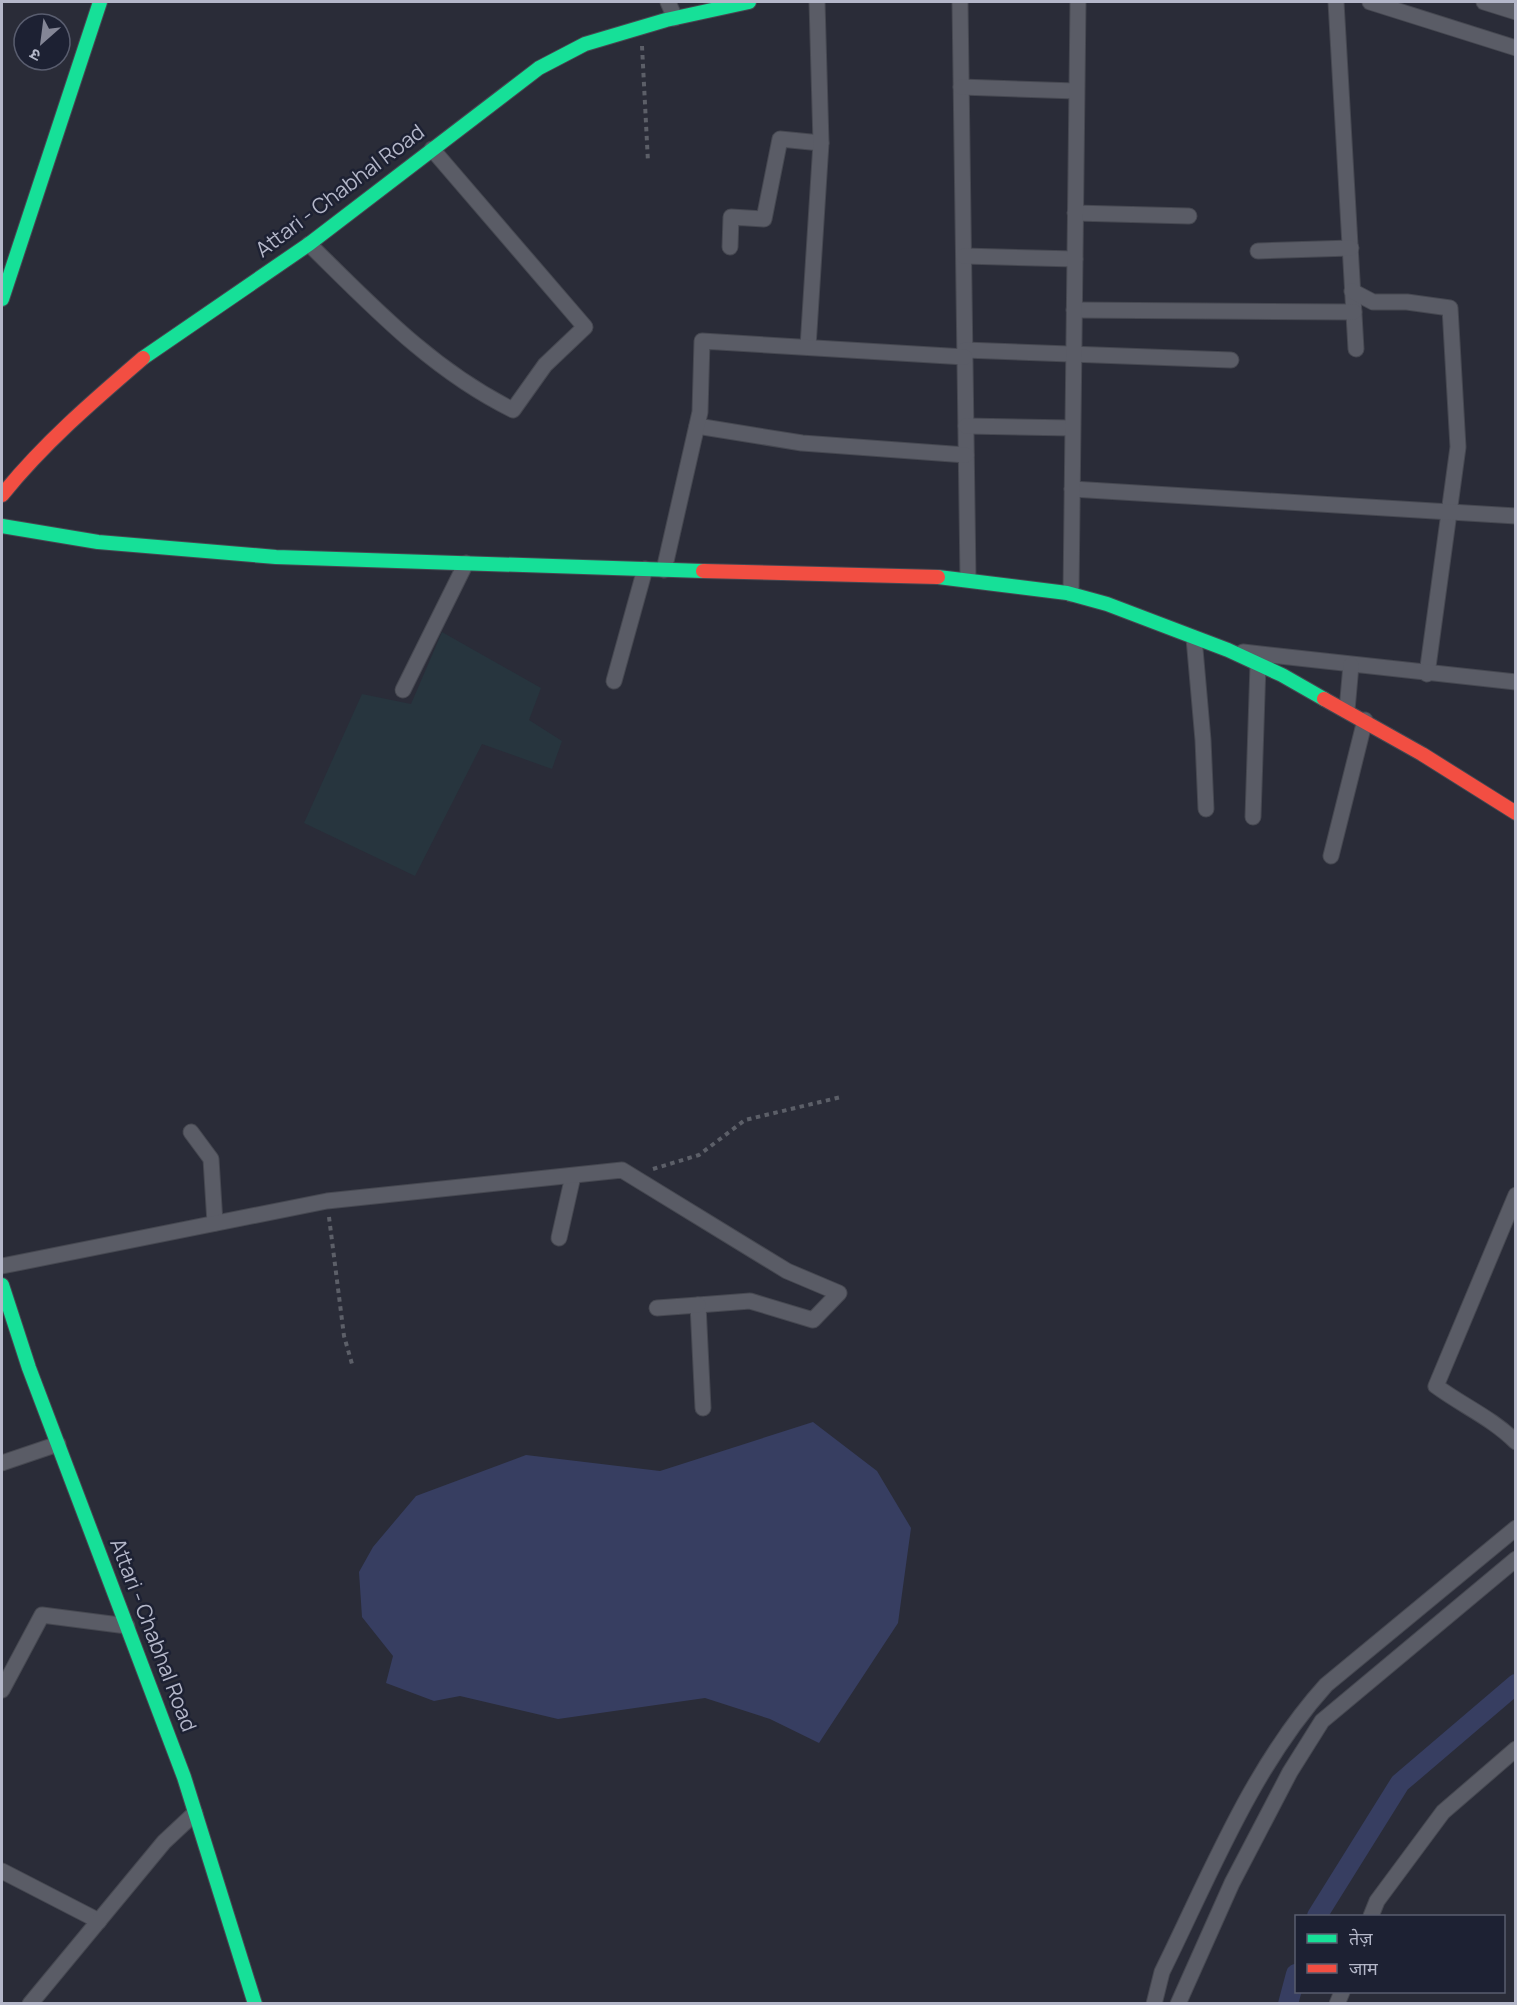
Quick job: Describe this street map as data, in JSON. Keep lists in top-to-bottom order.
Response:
{
  "streets": {
    "street": ["Attari - Chabhal Road"]
  },
  "legend": ["तेज़", "जाम"],
  "north": "bottom left"
}
